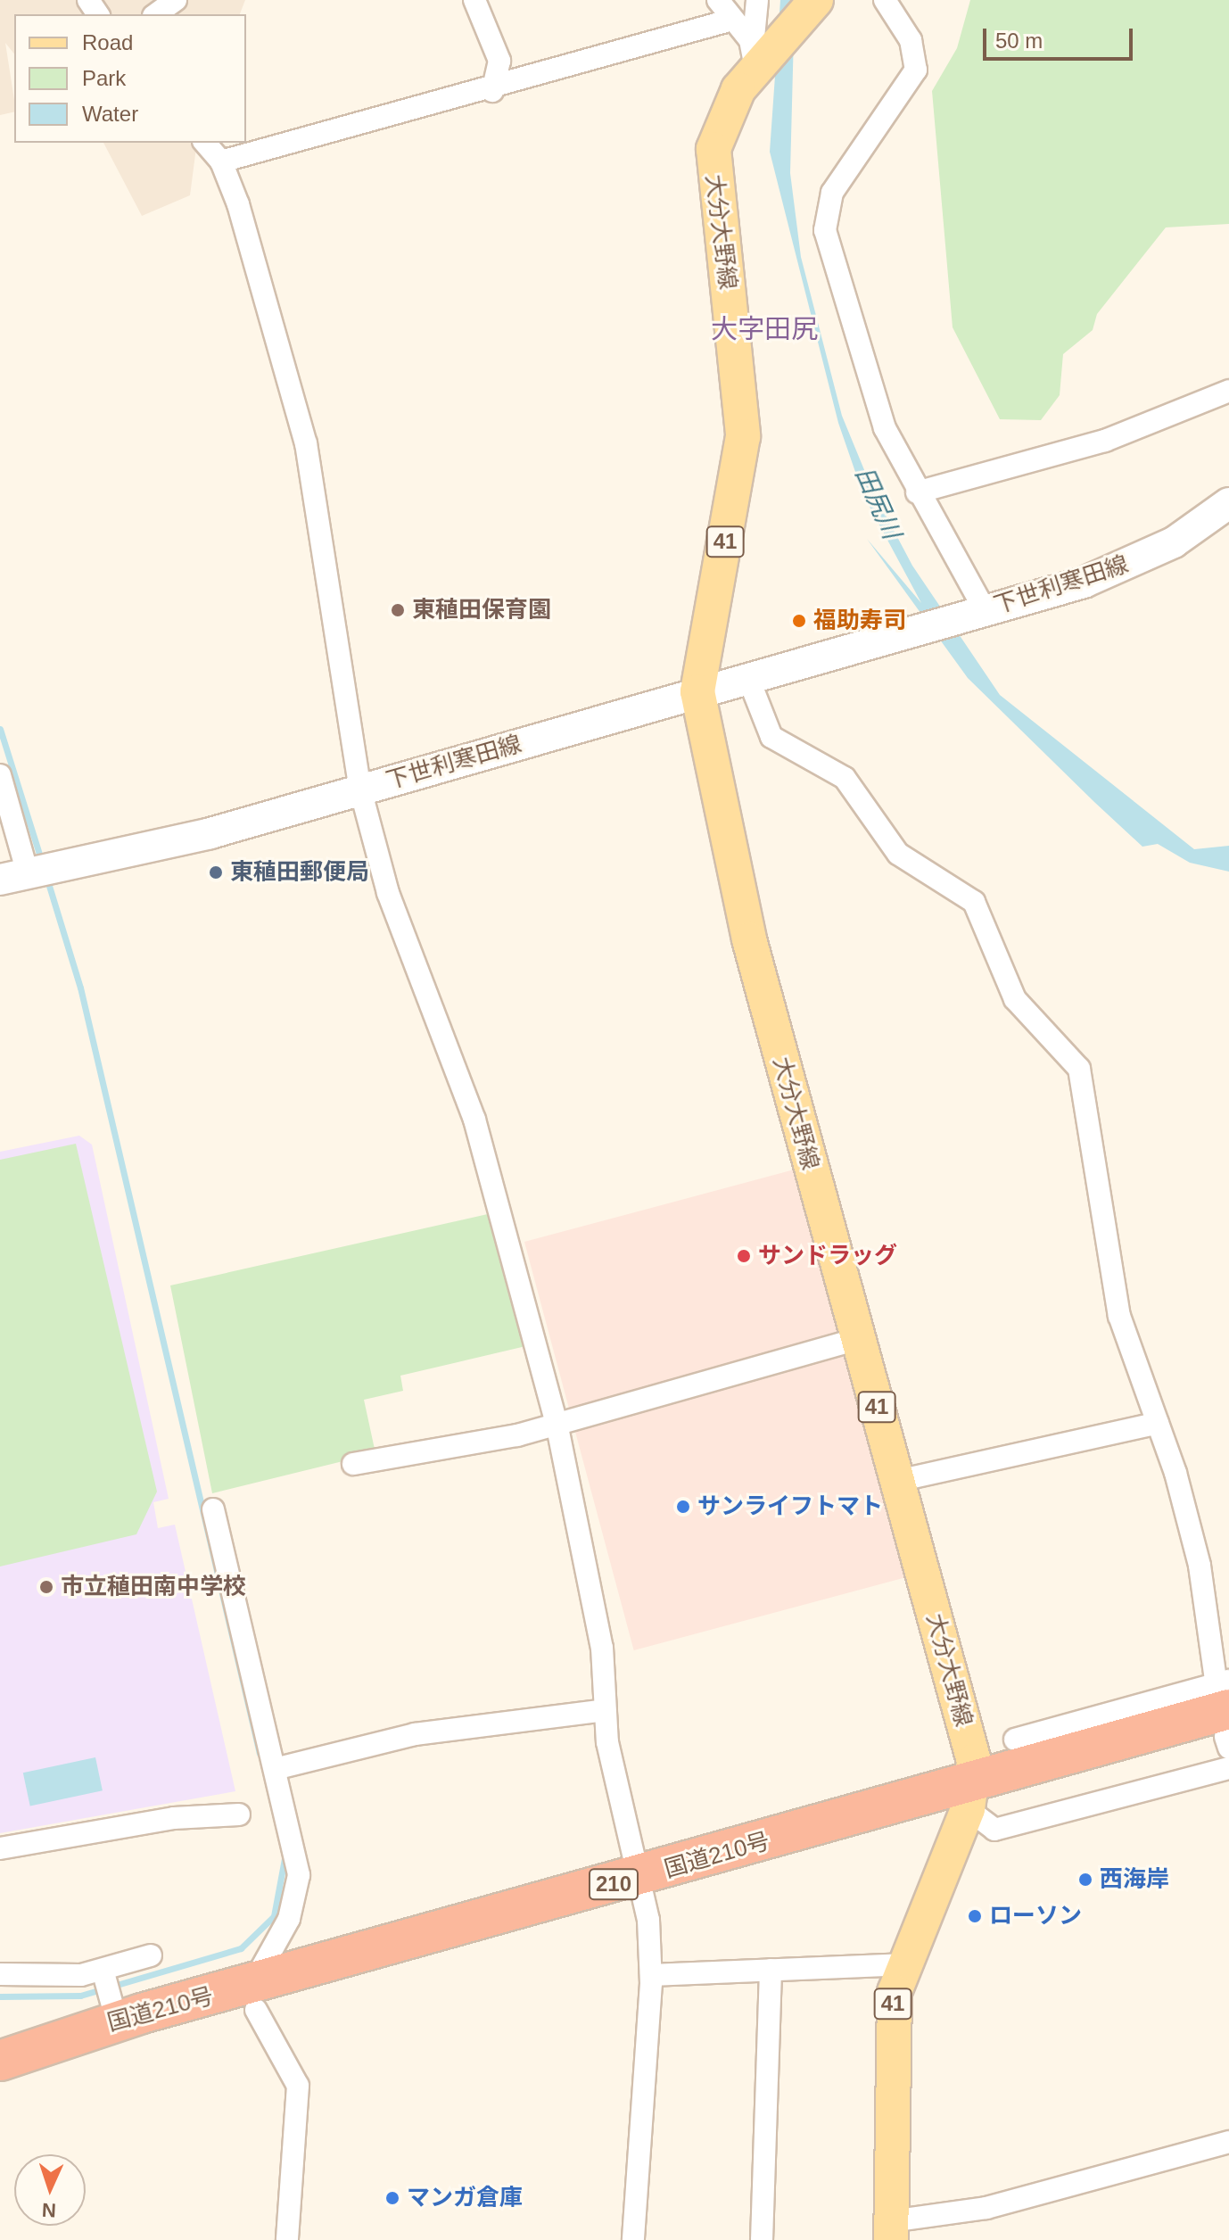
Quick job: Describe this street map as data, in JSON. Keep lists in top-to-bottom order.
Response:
{
  "streets": {
    "highway": ["国道210号", "210"],
    "main road": ["大分大野線", "41", "下世利寒田線"]
  },
  "crossings": [
    ["大分大野線", "41"],
    ["大分大野線", "下世利寒田線"],
    ["大分大野線", "国道210号"],
    ["41", "国道210号"]
  ],
  "districts": ["大字田尻"],
  "water": ["田尻川"],
  "places": [
    "東稙田保育園",
    "福助寿司",
    "東稙田郵便局",
    "サンドラッグ",
    "サンライフトマト",
    "市立稙田南中学校",
    "西海岸",
    "ローソン",
    "マンガ倉庫"
  ],
  "legend": ["Road", "Park", "Water"],
  "scale_bar": "50 m",
  "north": "bottom"
}
